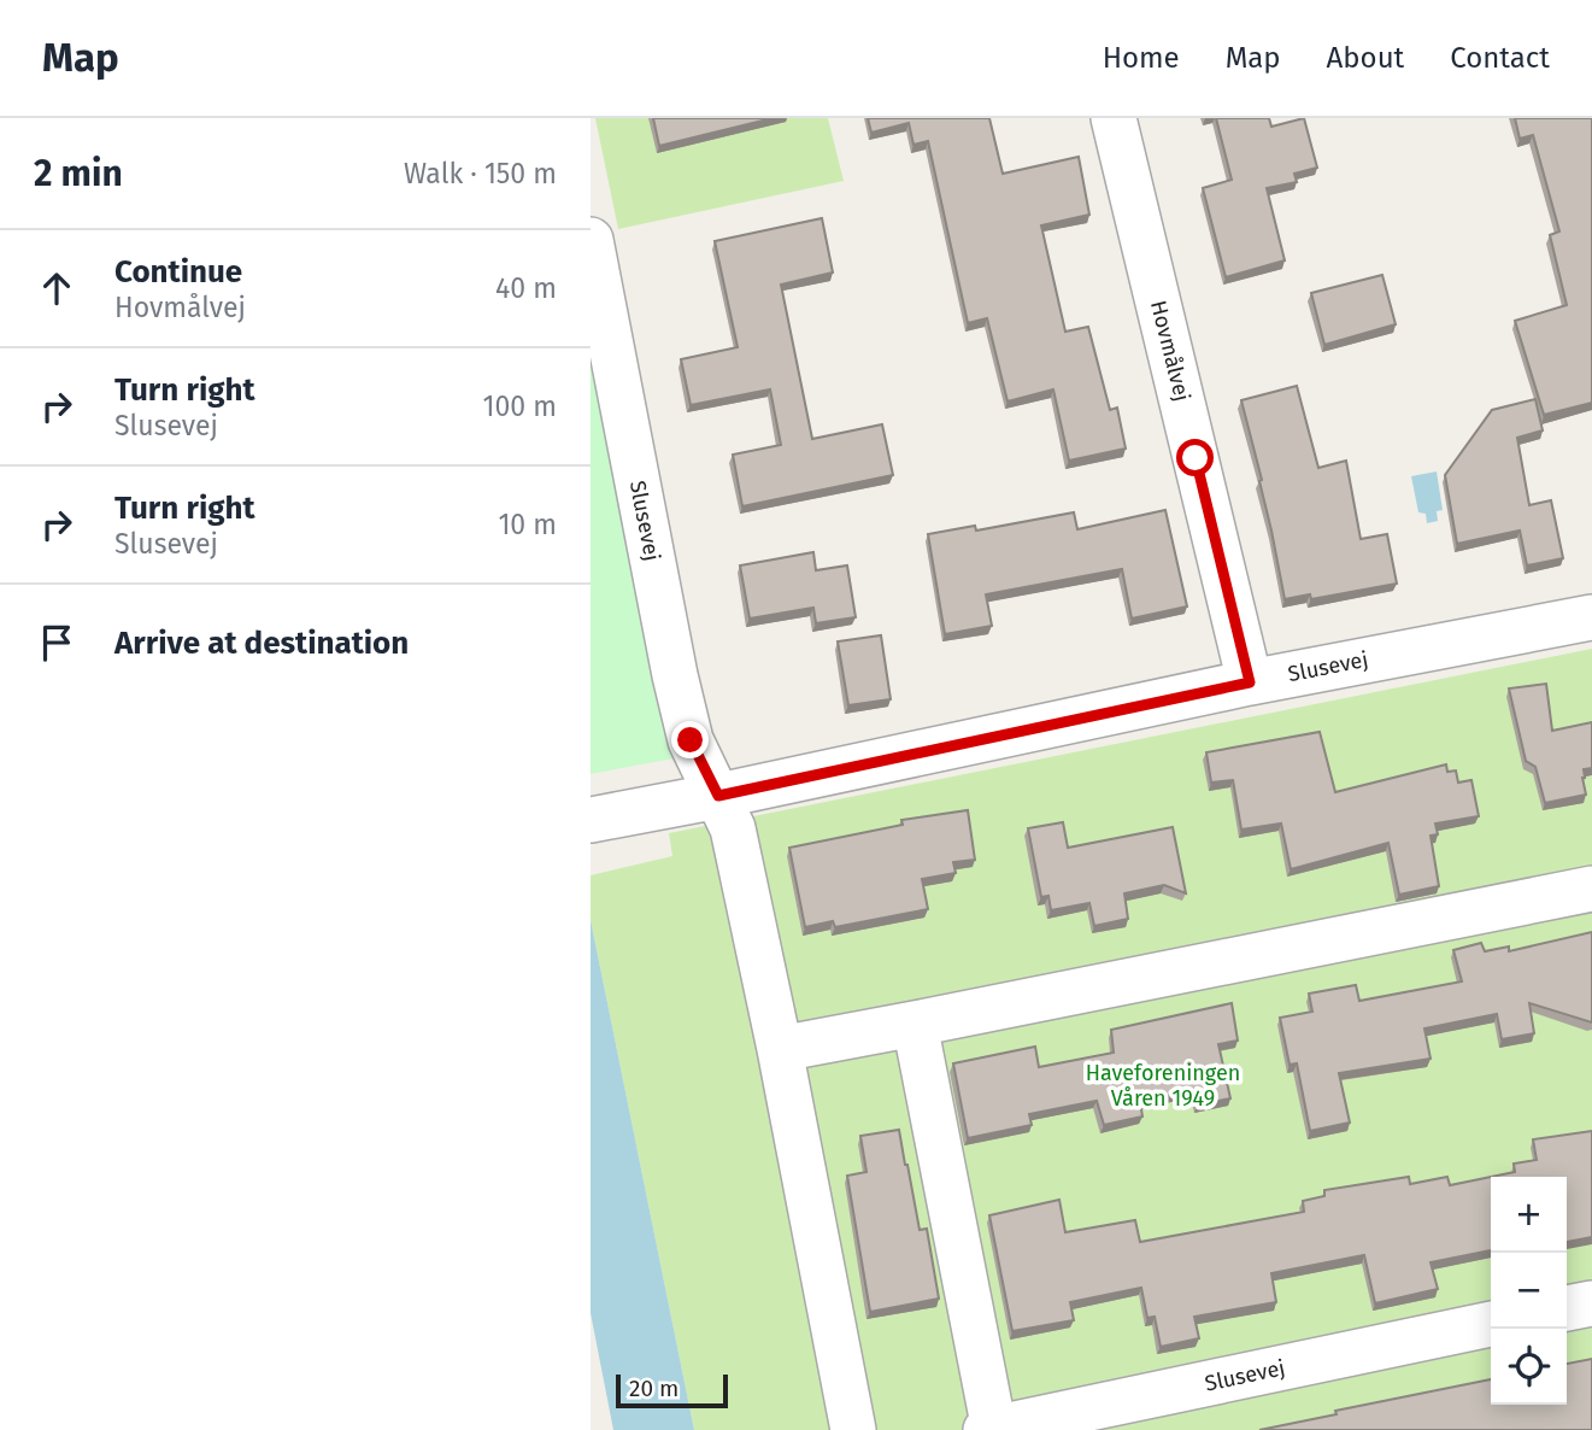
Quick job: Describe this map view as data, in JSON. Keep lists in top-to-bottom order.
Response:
{
  "streets": {
    "street": ["Hovmålvej", "Slusevej"]
  },
  "crossings": [
    ["Hovmålvej", "Slusevej"]
  ],
  "parks": ["Haveforeningen Våren 1949"],
  "scale_bar": "20 m",
  "page": {
    "header": "Map",
    "nav": [
      "Home",
      "Map",
      "About",
      "Contact"
    ],
    "heading": ["2 min", "Walk · 150 m"],
    "list": [
      ["Continue", "Hovmålvej", "40 m"],
      ["Turn right", "Slusevej", "100 m"],
      ["Turn right", "Slusevej", "10 m"],
      "Arrive at destination"
    ],
    "map_buttons": ["+", "−"],
    "scale": "20 m"
  }
}
